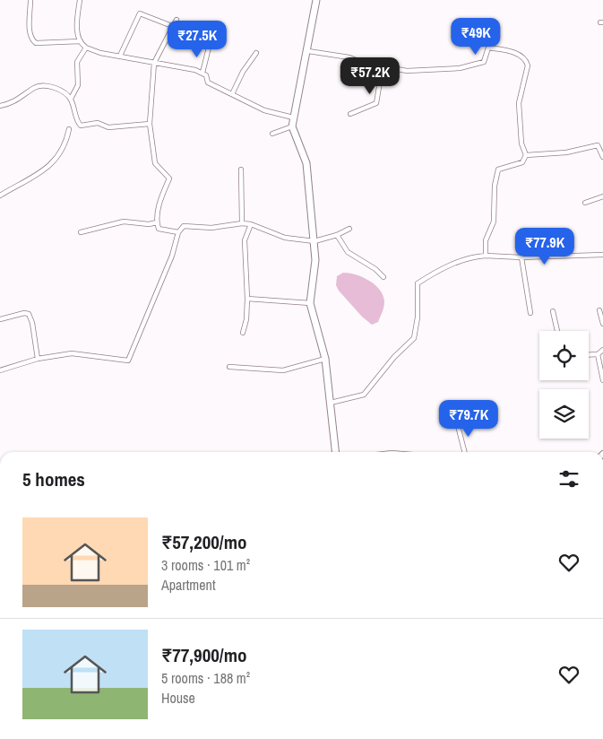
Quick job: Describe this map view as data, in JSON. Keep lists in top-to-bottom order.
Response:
{
  "page": {
    "price": [
      "₹49K",
      "₹27.5K",
      "₹57.2K",
      "₹77.9K",
      "₹79.7K"
    ],
    "heading": "5 homes",
    "list": [
      {
        "name": "₹57,200/mo",
        "note": "3 rooms · 101 m² · Apartment"
      },
      {
        "name": "₹77,900/mo",
        "note": "5 rooms · 188 m² · House"
      }
    ]
  }
}
